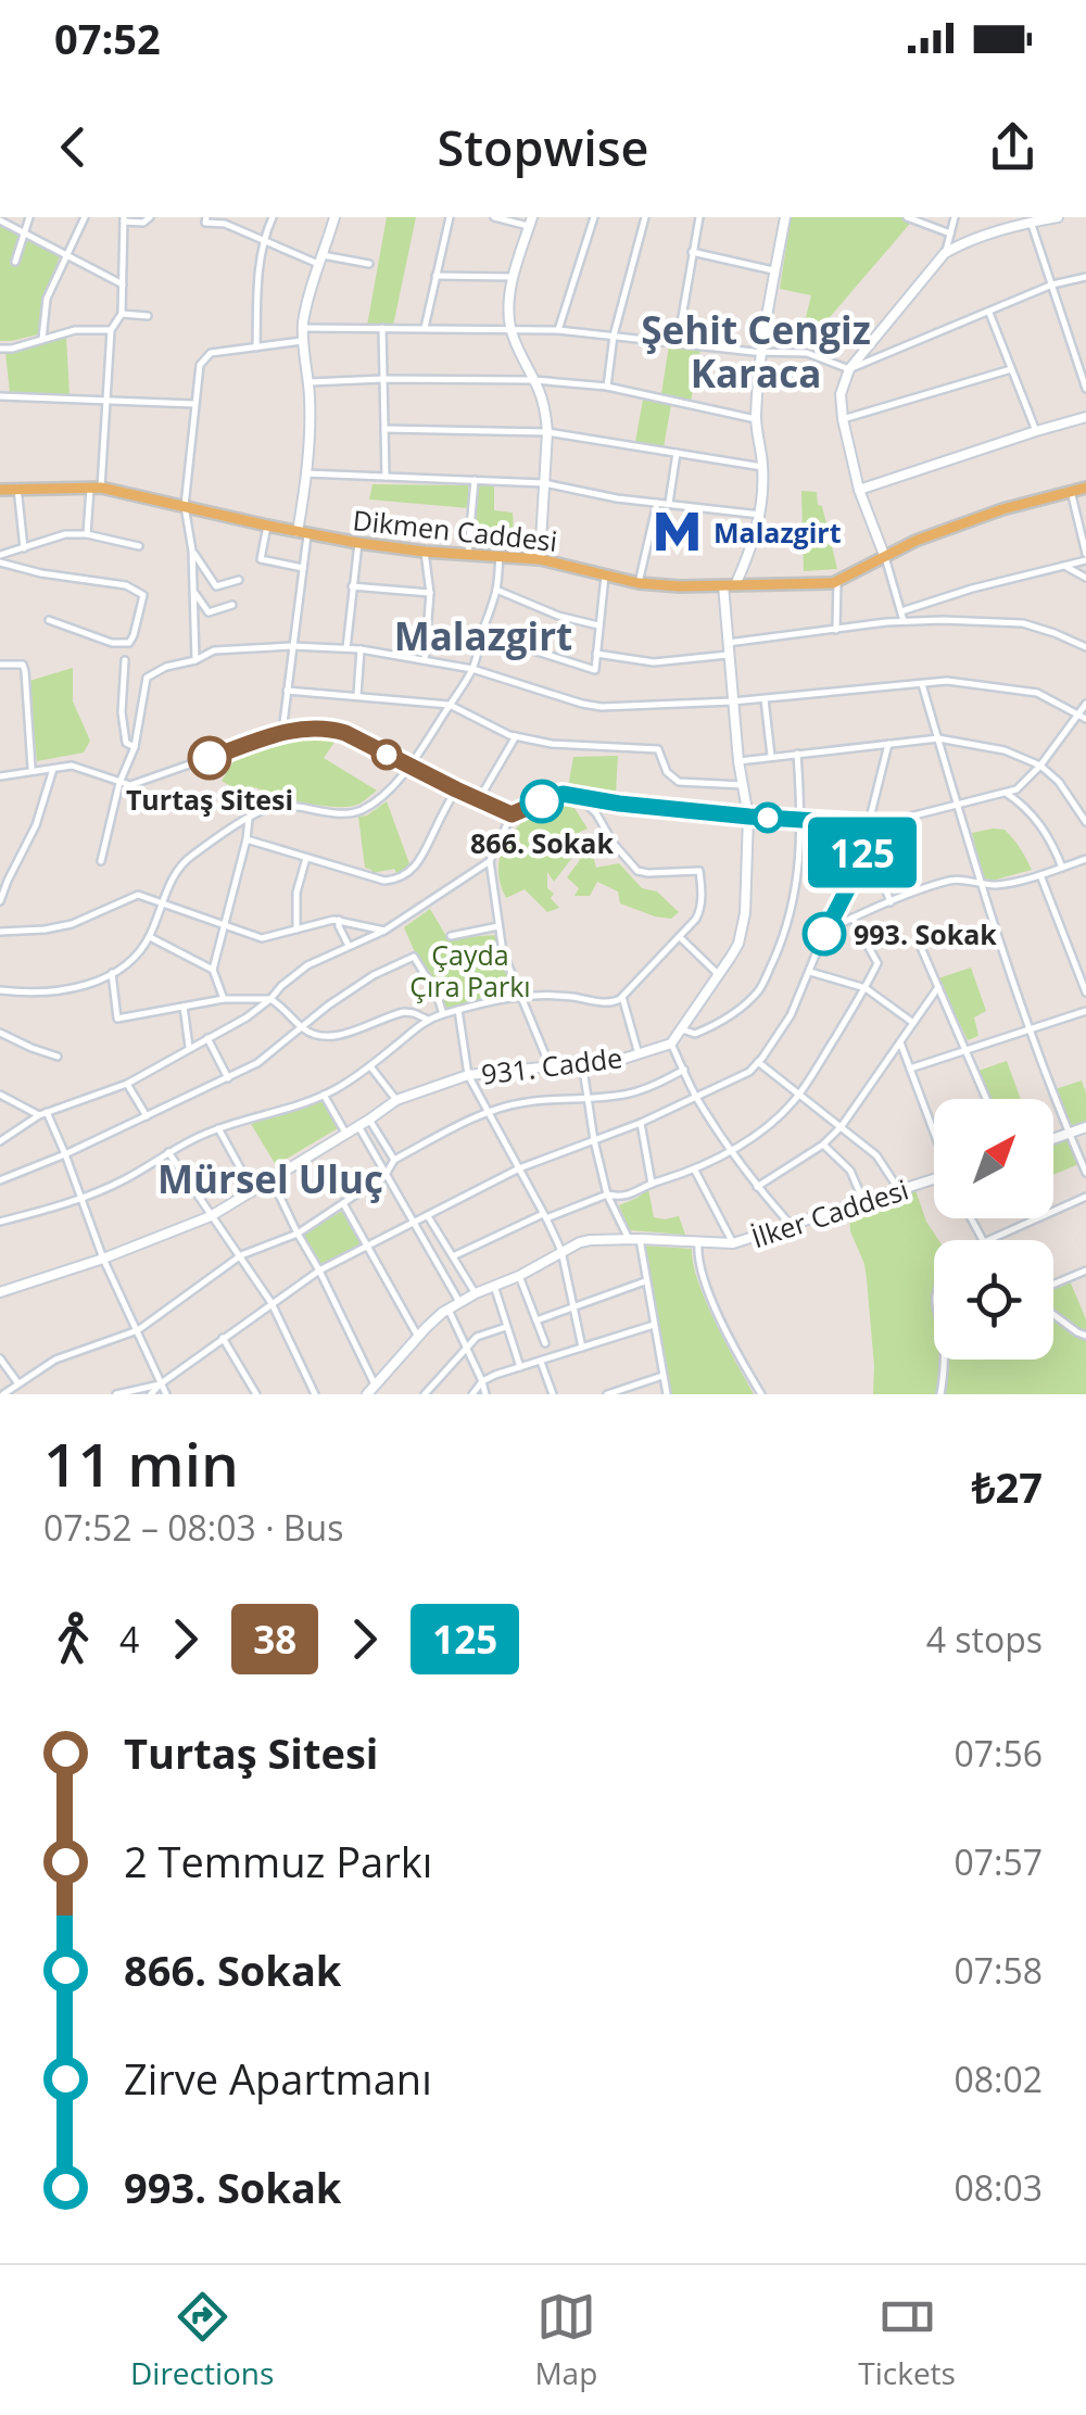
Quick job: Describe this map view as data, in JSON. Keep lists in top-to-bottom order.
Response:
{
  "streets": {
    "main road": ["Dikmen Caddesi", "931. Cadde", "İlker Caddesi"]
  },
  "districts": ["Şehit Cengiz Karaca", "Malazgirt", "Mürsel Uluç"],
  "parks": ["Çayda Çıra Parkı"],
  "places": {
    "metro station": ["Malazgirt"],
    "other": ["Turtaş Sitesi", "866. Sokak", "993. Sokak"]
  },
  "lines": ["bus line 38", "bus line 125"],
  "north": "top right",
  "page": {
    "status": "07:52",
    "header": "Stopwise",
    "on_map": "125",
    "heading": ["11 min", "07:52 – 08:03 · Bus", "₺27"],
    "legs": [
      "4",
      "38",
      "125",
      "4 stops"
    ],
    "list": [
      {
        "name": "Turtaş Sitesi",
        "value": "07:56"
      },
      {
        "name": "2 Temmuz Parkı",
        "value": "07:57"
      },
      {
        "name": "866. Sokak",
        "value": "07:58"
      },
      {
        "name": "Zirve Apartmanı",
        "value": "08:02"
      },
      {
        "name": "993. Sokak",
        "value": "08:03"
      }
    ],
    "tabs": ["Directions", "Map", "Tickets"]
  }
}
